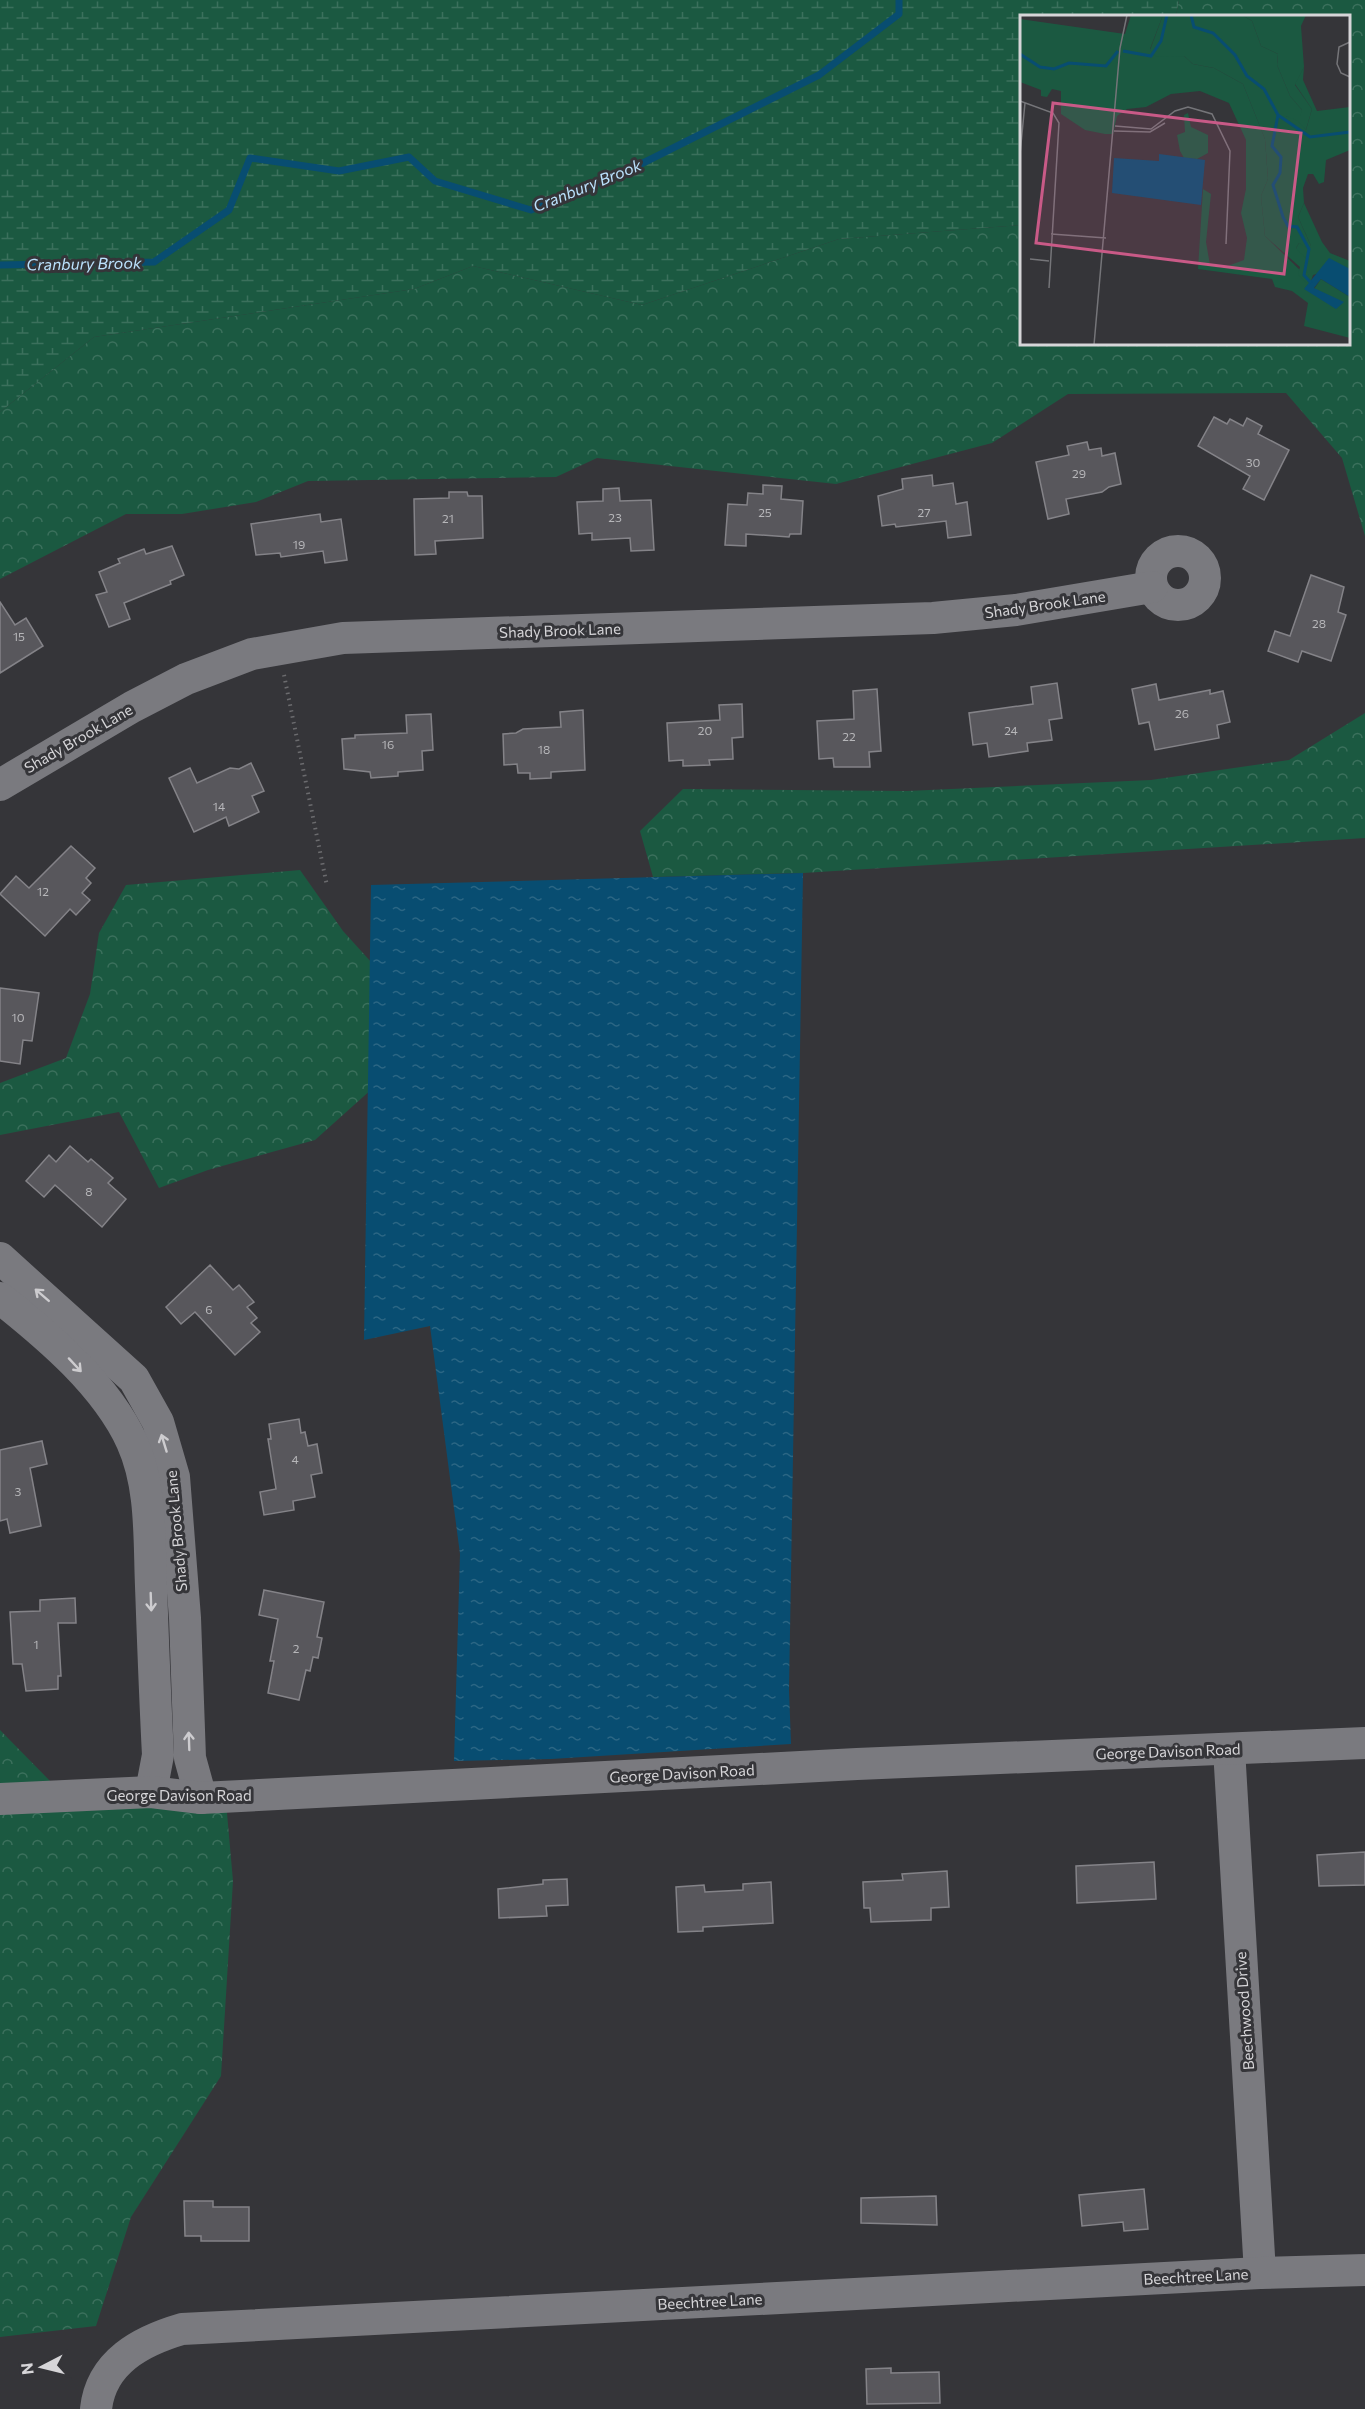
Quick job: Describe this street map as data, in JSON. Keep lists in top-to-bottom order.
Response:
{
  "streets": {
    "street": [
      "Shady Brook Lane",
      "George Davison Road",
      "Beechwood Drive",
      "Beechtree Lane"
    ]
  },
  "crossings": [
    ["Shady Brook Lane", "George Davison Road"],
    ["George Davison Road", "Beechwood Drive"],
    ["Beechwood Drive", "Beechtree Lane"]
  ],
  "water": ["Cranbury Brook"],
  "house_numbers": [
    "30",
    "29",
    "25",
    "27",
    "23",
    "21",
    "19",
    "28",
    "15",
    "26",
    "20",
    "24",
    "22",
    "16",
    "18",
    "14",
    "12",
    "10",
    "8",
    "6",
    "4",
    "3",
    "1",
    "2"
  ],
  "north": "left"
}
